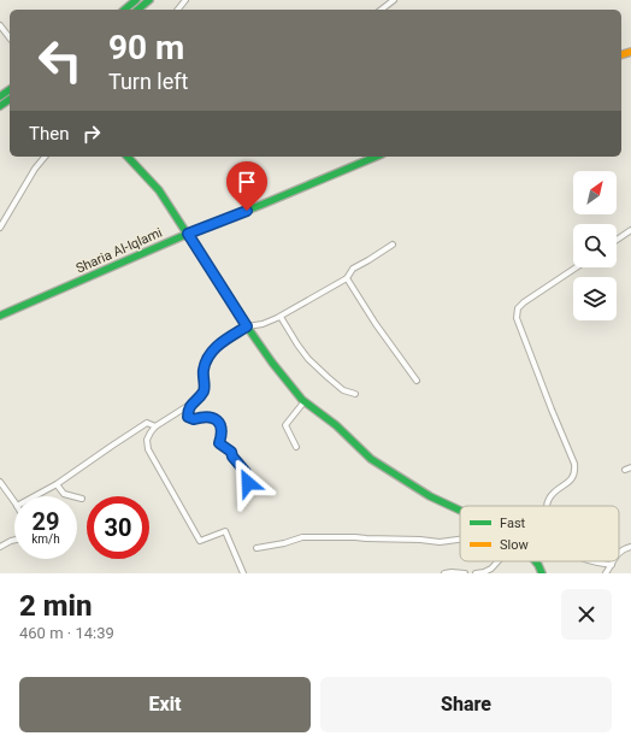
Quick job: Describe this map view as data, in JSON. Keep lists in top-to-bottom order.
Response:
{
  "streets": {
    "street": ["Sharia Al-Iqlami"]
  },
  "legend": ["Fast", "Slow"],
  "north": "top right",
  "page": {
    "turn": ["90 m", "Turn left"],
    "then": "Then",
    "speed": "29 km/h",
    "limit": "30",
    "heading": ["2 min", "460 m · 14:39"],
    "buttons": ["Exit", "Share"]
  }
}
